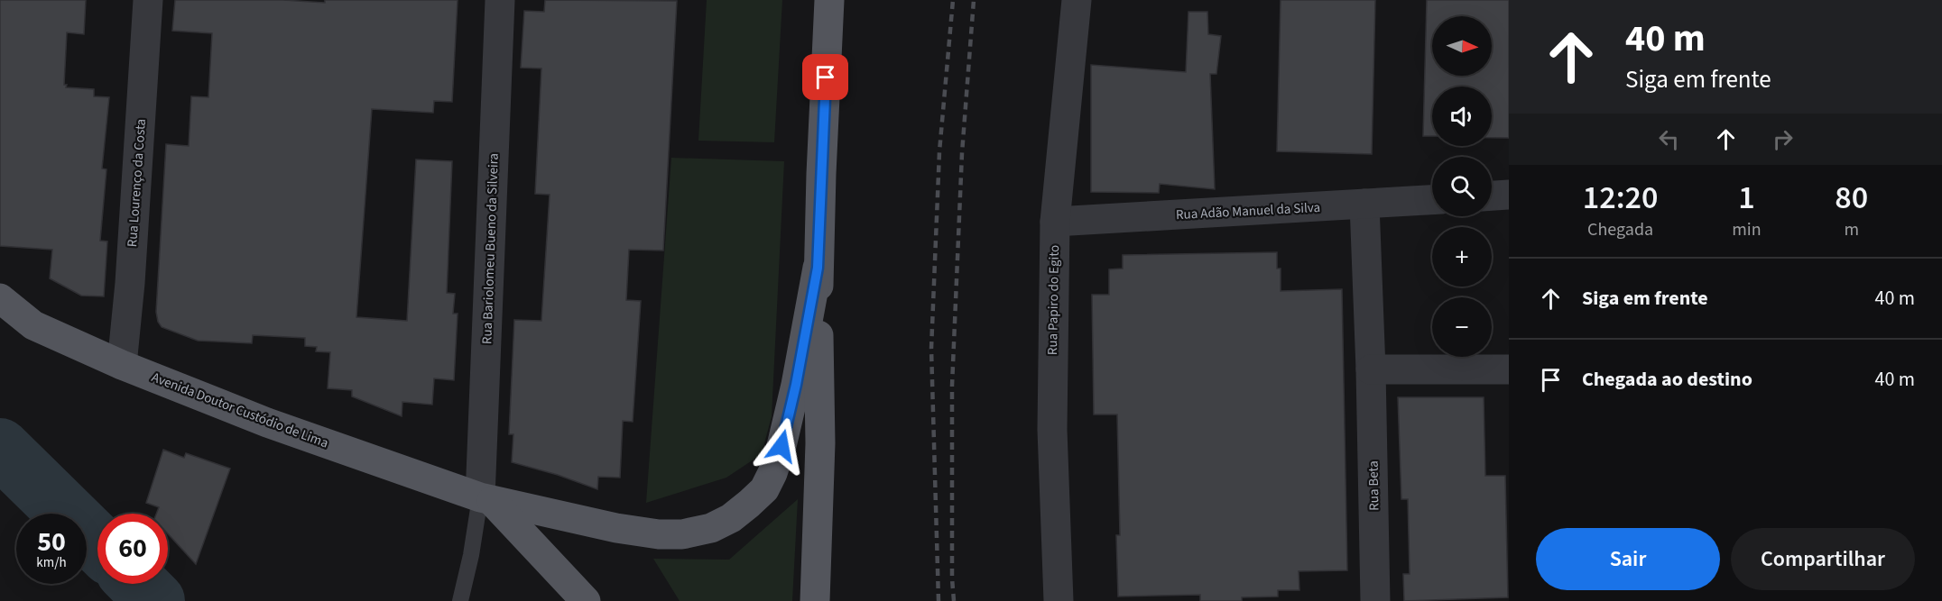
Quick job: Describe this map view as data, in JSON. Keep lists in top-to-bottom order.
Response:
{
  "streets": {
    "main road": ["Avenida Doutor Custódio de Lima"],
    "street": [
      "Rua Lourenço da Costa",
      "Rua Adão Manuel da Silva",
      "Rua Bariolomeu Bueno da Silveira",
      "Rua Papiro do Egito",
      "Rua Beta"
    ]
  },
  "crossings": [
    ["Rua Lourenço da Costa", "Avenida Doutor Custódio de Lima"],
    ["Rua Adão Manuel da Silva", "Rua Papiro do Egito"],
    ["Rua Adão Manuel da Silva", "Rua Beta"],
    ["Rua Bariolomeu Bueno da Silveira", "Avenida Doutor Custódio de Lima"]
  ],
  "north": "right",
  "page": {
    "turn": ["40 m", "Siga em frente"],
    "map_buttons": ["+", "−"],
    "eta": [
      "12:20",
      "Chegada",
      "1",
      "min",
      "80",
      "m"
    ],
    "list": [
      {
        "name": "Siga em frente",
        "value": "40 m"
      },
      {
        "name": "Chegada ao destino",
        "value": "40 m"
      }
    ],
    "speed": "50 km/h",
    "limit": "60",
    "buttons": ["Sair", "Compartilhar"]
  }
}
